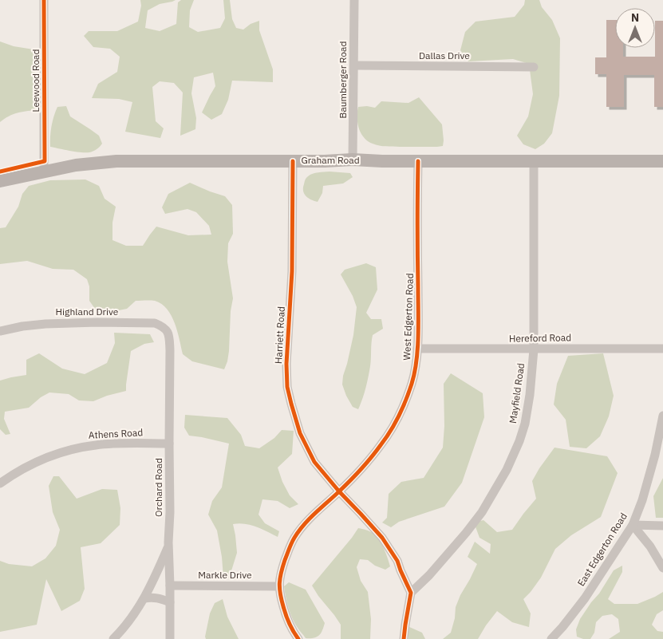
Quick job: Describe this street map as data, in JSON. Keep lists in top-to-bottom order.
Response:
{
  "streets": {
    "main road": ["Graham Road"],
    "street": [
      "Dallas Drive",
      "Baumberger Road",
      "Leewood Road",
      "Highland Drive",
      "West Edgerton Road",
      "Harriett Road",
      "Hereford Road",
      "Mayfield Road",
      "Athens Road",
      "Orchard Road",
      "East Edgerton Road",
      "Markle Drive"
    ]
  },
  "crossings": [
    ["Dallas Drive", "Baumberger Road"],
    ["Baumberger Road", "Graham Road"],
    ["Leewood Road", "Graham Road"],
    ["Graham Road", "West Edgerton Road"],
    ["Graham Road", "Harriett Road"],
    ["Graham Road", "Mayfield Road"],
    ["Highland Drive", "Orchard Road"],
    ["West Edgerton Road", "Harriett Road"],
    ["West Edgerton Road", "Hereford Road"],
    ["West Edgerton Road", "Markle Drive"],
    ["Harriett Road", "Mayfield Road"],
    ["Hereford Road", "Mayfield Road"],
    ["Athens Road", "Orchard Road"],
    ["Orchard Road", "Markle Drive"]
  ],
  "north": "top"
}
